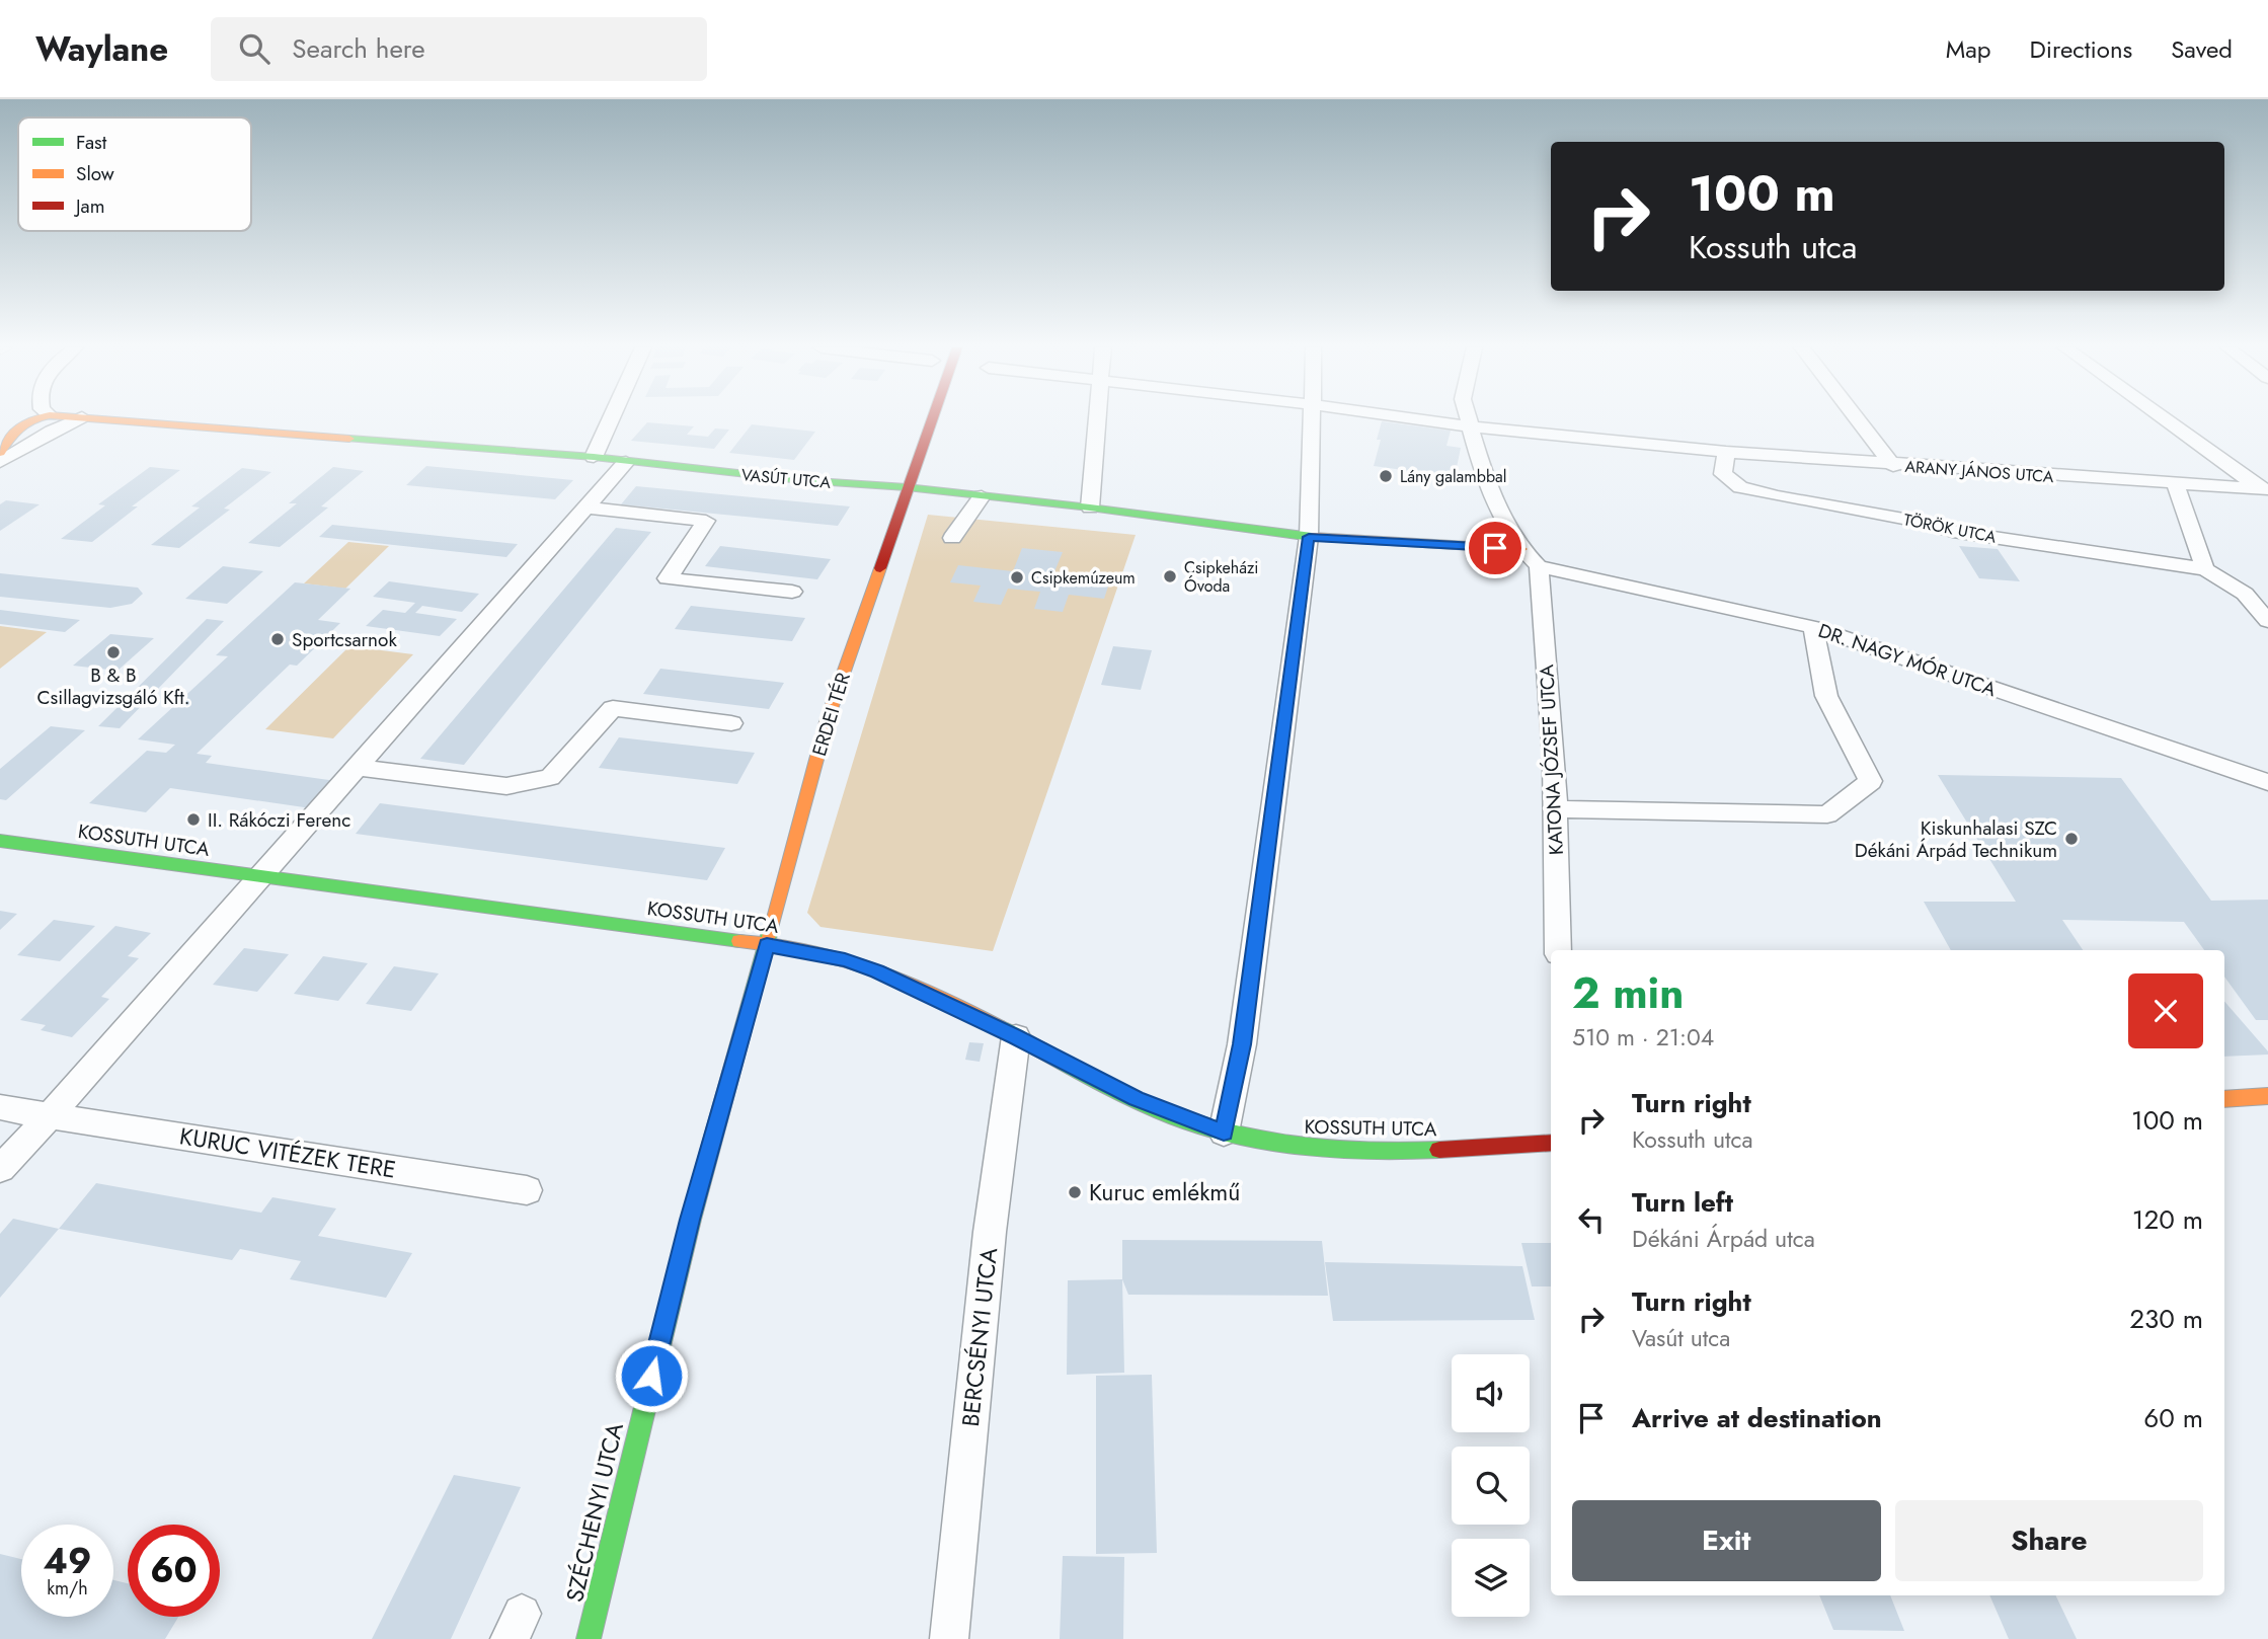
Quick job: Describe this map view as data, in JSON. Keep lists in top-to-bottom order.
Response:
{
  "streets": {
    "street": [
      "ARANY JÁNOS UTCA",
      "VASÚT UTCA",
      "TÖRÖK UTCA",
      "DR. NAGY MÓR UTCA",
      "ERDEI TÉR",
      "KATONA JÓZSEF UTCA",
      "KOSSUTH UTCA",
      "KURUC VITÉZEK TERE",
      "BERCSÉNYI UTCA",
      "SZÉCHENYI UTCA"
    ]
  },
  "crossings": [
    ["ARANY JÁNOS UTCA", "TÖRÖK UTCA"],
    ["VASÚT UTCA", "ERDEI TÉR"],
    ["DR. NAGY MÓR UTCA", "KATONA JÓZSEF UTCA"],
    ["ERDEI TÉR", "KOSSUTH UTCA"],
    ["ERDEI TÉR", "SZÉCHENYI UTCA"],
    ["KOSSUTH UTCA", "BERCSÉNYI UTCA"],
    ["KOSSUTH UTCA", "SZÉCHENYI UTCA"]
  ],
  "places": [
    "Lány galambbal",
    "Csipkeházi Óvoda",
    "Csipkemúzeum",
    "Sportcsarnok",
    "B & B Csillagvizsgáló Kft.",
    "II. Rákóczi Ferenc",
    "Kiskunhalasi SZC Dékáni Árpád Technikum",
    "Kuruc emlékmű"
  ],
  "legend": ["Fast", "Slow", "Jam"],
  "page": {
    "header": "Waylane",
    "search": "Search here",
    "nav": ["Map", "Directions", "Saved"],
    "turn": ["100 m", "Kossuth utca"],
    "heading": ["2 min", "510 m · 21:04"],
    "list": [
      {
        "name": "Turn right",
        "note": "Kossuth utca",
        "value": "100 m"
      },
      {
        "name": "Turn left",
        "note": "Dékáni Árpád utca",
        "value": "120 m"
      },
      {
        "name": "Turn right",
        "note": "Vasút utca",
        "value": "230 m"
      },
      {
        "name": "Arrive at destination",
        "value": "60 m"
      }
    ],
    "buttons": ["Exit", "Share"],
    "speed": "49 km/h",
    "limit": "60"
  }
}
